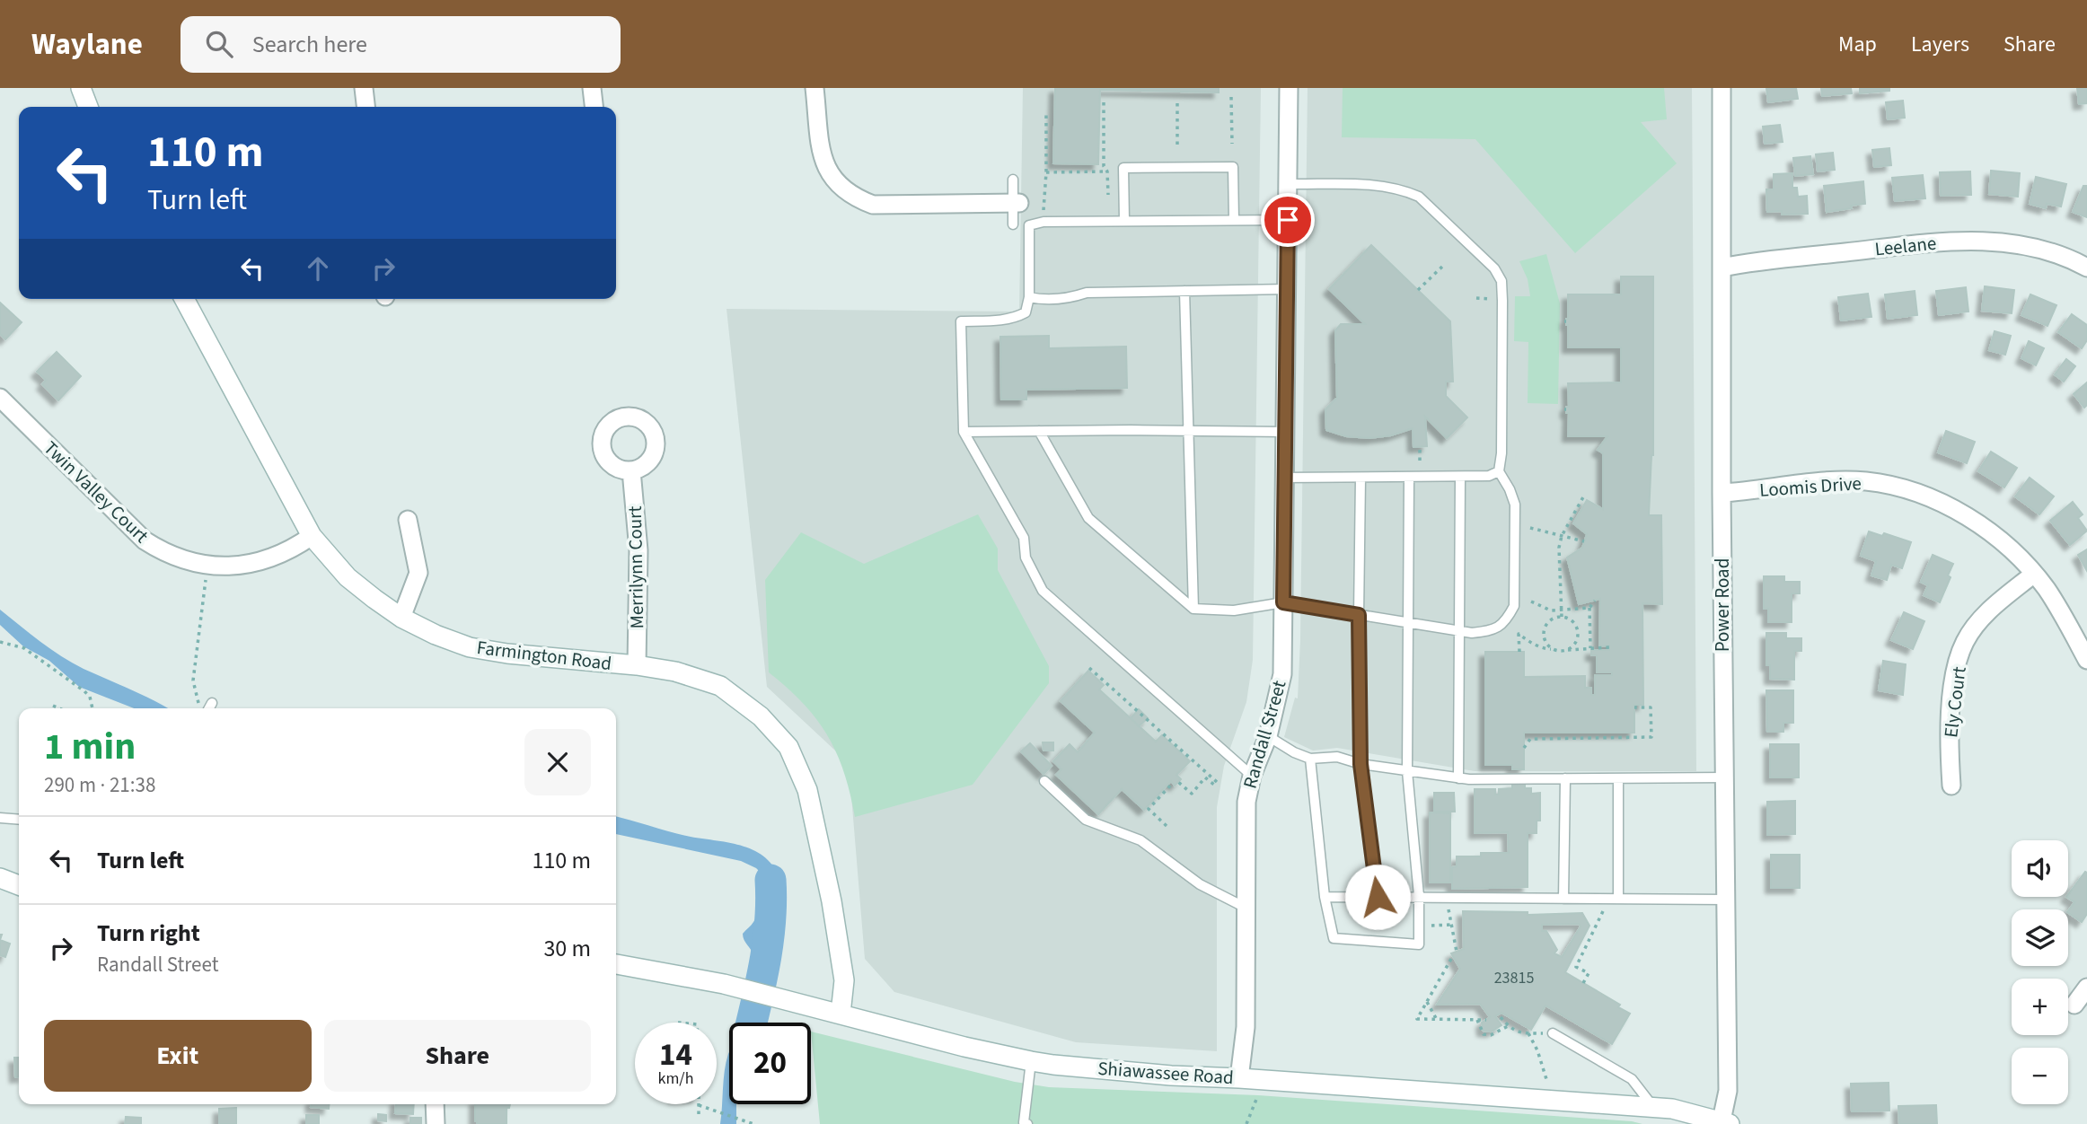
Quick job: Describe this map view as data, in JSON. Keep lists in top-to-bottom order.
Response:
{
  "streets": {
    "street": [
      "Leelane",
      "Loomis Drive",
      "Twin Valley Court",
      "Merrilynn Court",
      "Power Road",
      "Farmington Road",
      "Ely Court",
      "Randall Street",
      "Shiawassee Road"
    ]
  },
  "crossings": [
    ["Leelane", "Power Road"],
    ["Loomis Drive", "Power Road"],
    ["Loomis Drive", "Ely Court"],
    ["Twin Valley Court", "Farmington Road"],
    ["Merrilynn Court", "Farmington Road"],
    ["Power Road", "Shiawassee Road"],
    ["Farmington Road", "Shiawassee Road"],
    ["Randall Street", "Shiawassee Road"]
  ],
  "house_numbers": ["23815"],
  "page": {
    "header": "Waylane",
    "search": "Search here",
    "nav": ["Map", "Layers", "Share"],
    "turn": ["110 m", "Turn left"],
    "heading": ["1 min", "290 m · 21:38"],
    "list": [
      {
        "name": "Turn left",
        "value": "110 m"
      },
      {
        "name": "Turn right",
        "note": "Randall Street",
        "value": "30 m"
      }
    ],
    "map_buttons": ["+", "−"],
    "buttons": ["Exit", "Share"],
    "speed": "14 km/h",
    "limit": "20"
  }
}
